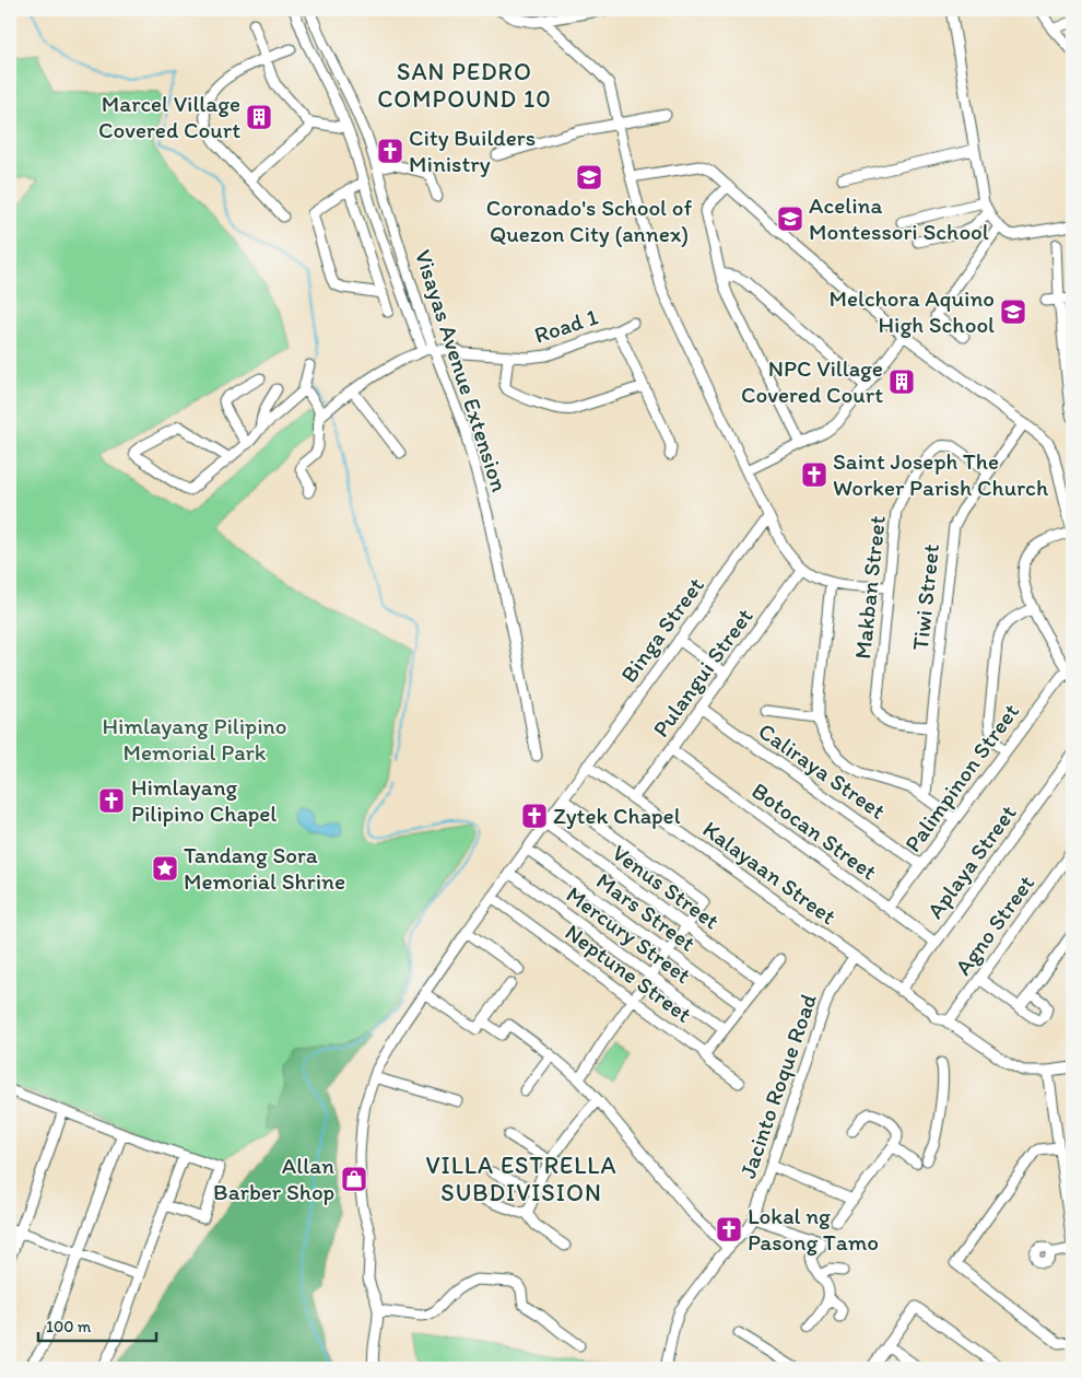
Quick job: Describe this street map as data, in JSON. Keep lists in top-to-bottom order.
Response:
{
  "streets": {
    "street": [
      "Road 1",
      "Visayas Avenue Extension",
      "Makban Street",
      "Tiwi Street",
      "Binga Street",
      "Pulangui Street",
      "Caliraya Street",
      "Palimpinon Street",
      "Botocan Street",
      "Aplaya Street",
      "Kalayaan Street",
      "Venus Street",
      "Mars Street",
      "Agno Street",
      "Mercury Street",
      "Neptune Street",
      "Jacinto Roque Road"
    ]
  },
  "crossings": [
    ["Road 1", "Visayas Avenue Extension"],
    ["Makban Street", "Tiwi Street"],
    ["Binga Street", "Kalayaan Street"],
    ["Binga Street", "Venus Street"],
    ["Binga Street", "Mars Street"],
    ["Binga Street", "Mercury Street"],
    ["Binga Street", "Neptune Street"],
    ["Pulangui Street", "Caliraya Street"],
    ["Pulangui Street", "Botocan Street"],
    ["Pulangui Street", "Kalayaan Street"],
    ["Caliraya Street", "Palimpinon Street"],
    ["Palimpinon Street", "Botocan Street"],
    ["Botocan Street", "Aplaya Street"],
    ["Aplaya Street", "Kalayaan Street"],
    ["Kalayaan Street", "Agno Street"],
    ["Kalayaan Street", "Jacinto Roque Road"]
  ],
  "districts": ["SAN PEDRO COMPOUND 10", "VILLA ESTRELLA SUBDIVISION"],
  "parks": ["Himlayang Pilipino Memorial Park"],
  "places": {
    "building": ["Marcel Village Covered Court", "NPC Village Covered Court"],
    "church": [
      "City Builders Ministry",
      "Saint Joseph The Worker Parish Church",
      "Himlayang Pilipino Chapel",
      "Zytek Chapel",
      "Lokal ng Pasong Tamo"
    ],
    "school or university": ["Coronado's School of Quezon City (annex)", "Acelina Montessori School", "Melchora Aquino High School"],
    "place": ["Tandang Sora Memorial Shrine"],
    "shop": ["Allan Barber Shop"]
  },
  "scale_bar": "100 m"
}
